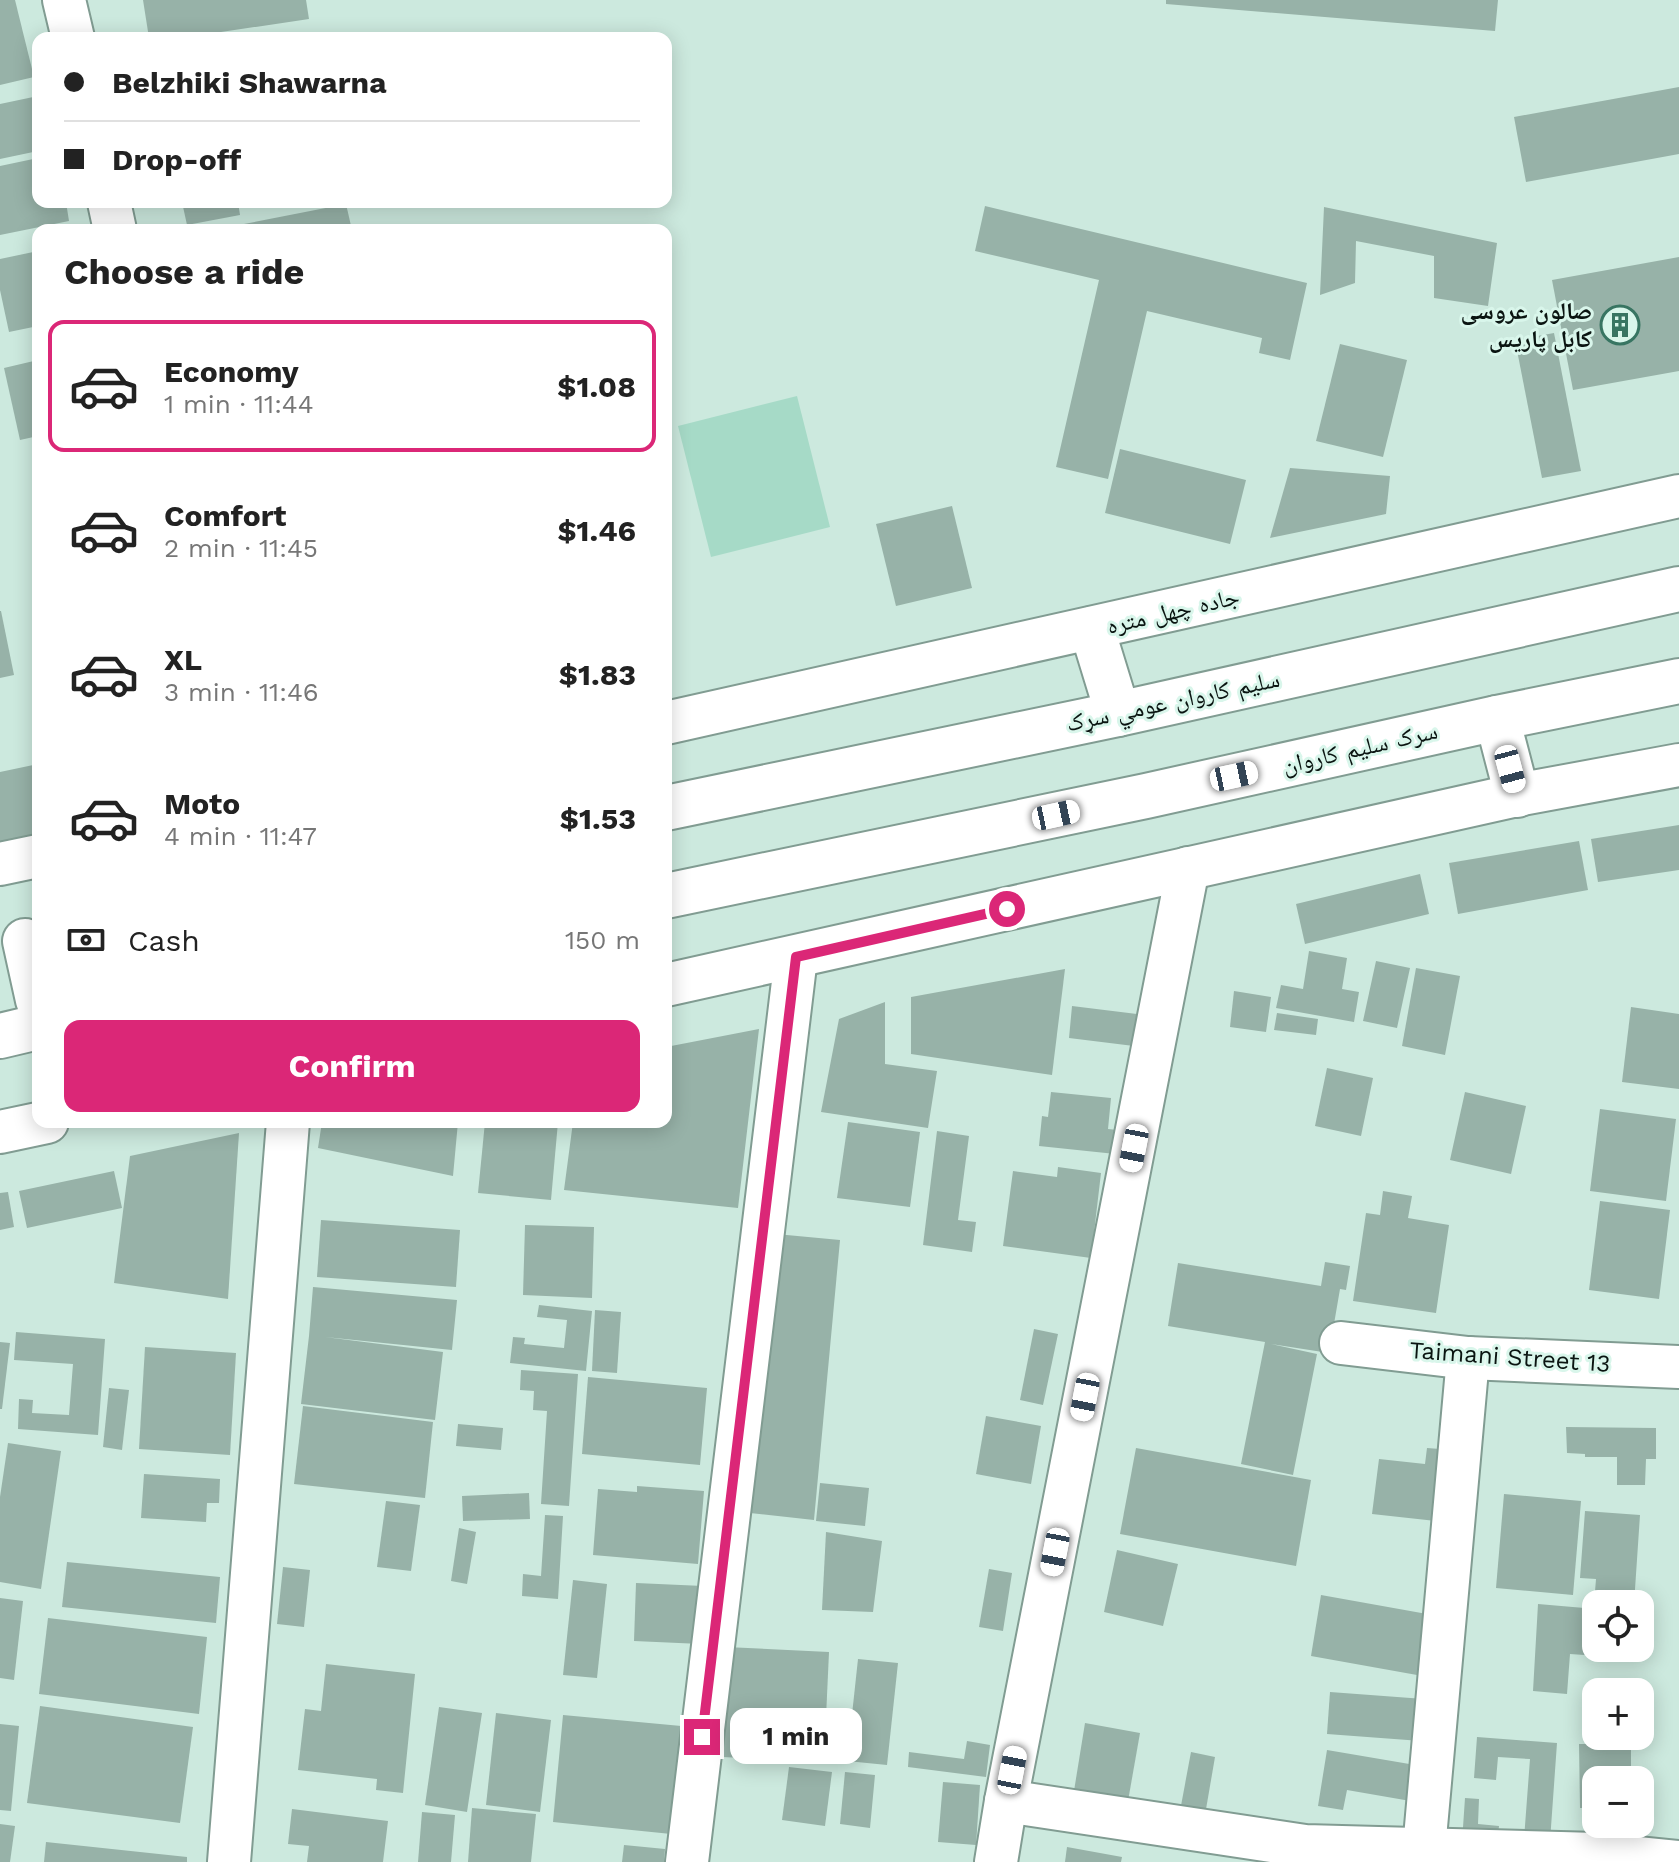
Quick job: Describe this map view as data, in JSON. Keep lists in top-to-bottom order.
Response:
{
  "streets": {
    "main road": ["سلیم کاروان عومي سړک", "سرک سلیم کاروان"],
    "street": ["جاده چهل متره", "Taimani Street 13"]
  },
  "places": {
    "building": ["صالون عروسی کابل پاریس"]
  },
  "page": {
    "banner": ["Belzhiki Shawarna", "Drop-off"],
    "heading": "Choose a ride",
    "list": [
      {
        "name": "Economy",
        "note": "1 min · 11:44",
        "value": "$1.08"
      },
      {
        "name": "Comfort",
        "note": "2 min · 11:45",
        "value": "$1.46"
      },
      {
        "name": "XL",
        "note": "3 min · 11:46",
        "value": "$1.83"
      },
      {
        "name": "Moto",
        "note": "4 min · 11:47",
        "value": "$1.53"
      }
    ],
    "pay": ["Cash", "150 m"],
    "buttons": "Confirm",
    "map_buttons": ["+", "−"],
    "bubble": "1 min"
  }
}
